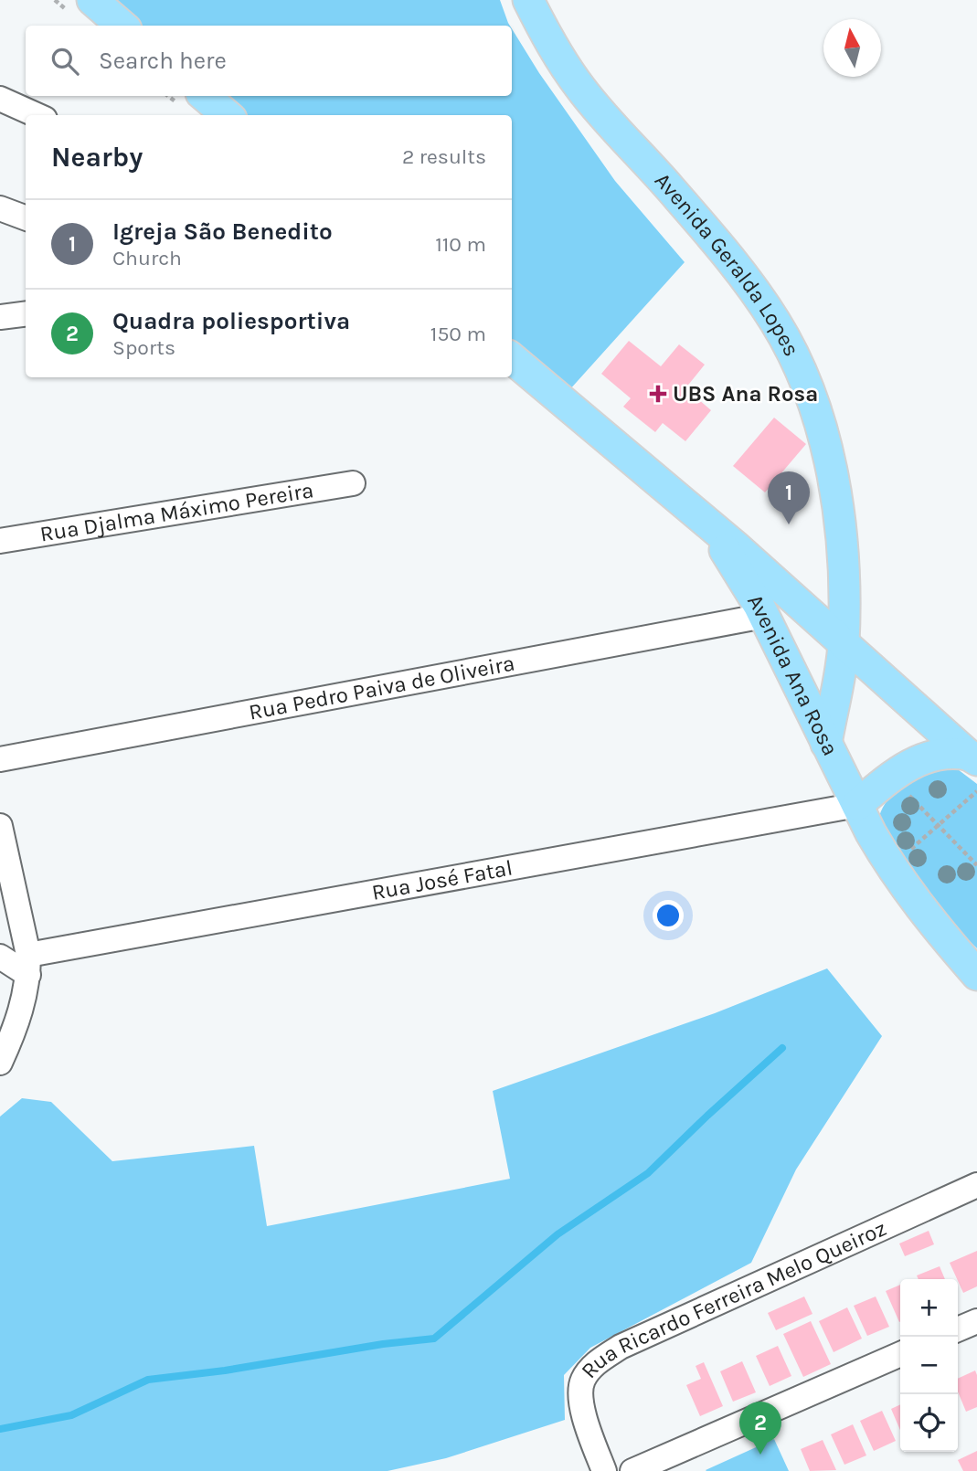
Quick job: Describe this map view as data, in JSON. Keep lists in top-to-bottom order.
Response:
{
  "streets": {
    "main road": ["Avenida Geralda Lopes", "Avenida Ana Rosa"],
    "street": [
      "Rua Djalma Máximo Pereira",
      "Rua Pedro Paiva de Oliveira",
      "Rua José Fatal",
      "Rua Ricardo Ferreira Melo Queiroz"
    ]
  },
  "crossings": [
    ["Avenida Geralda Lopes", "Avenida Ana Rosa"],
    ["Avenida Ana Rosa", "Rua Pedro Paiva de Oliveira"],
    ["Avenida Ana Rosa", "Rua José Fatal"]
  ],
  "places": {
    "health": ["UBS Ana Rosa"]
  },
  "north": "top",
  "page": {
    "search": "Search here",
    "heading": ["Nearby", "2 results"],
    "list": [
      {
        "mark": "1",
        "name": "Igreja São Benedito",
        "note": "Church",
        "value": "110 m"
      },
      {
        "mark": "2",
        "name": "Quadra poliesportiva",
        "note": "Sports",
        "value": "150 m"
      }
    ],
    "pins": ["1", "2"],
    "map_buttons": ["+", "−"]
  }
}
